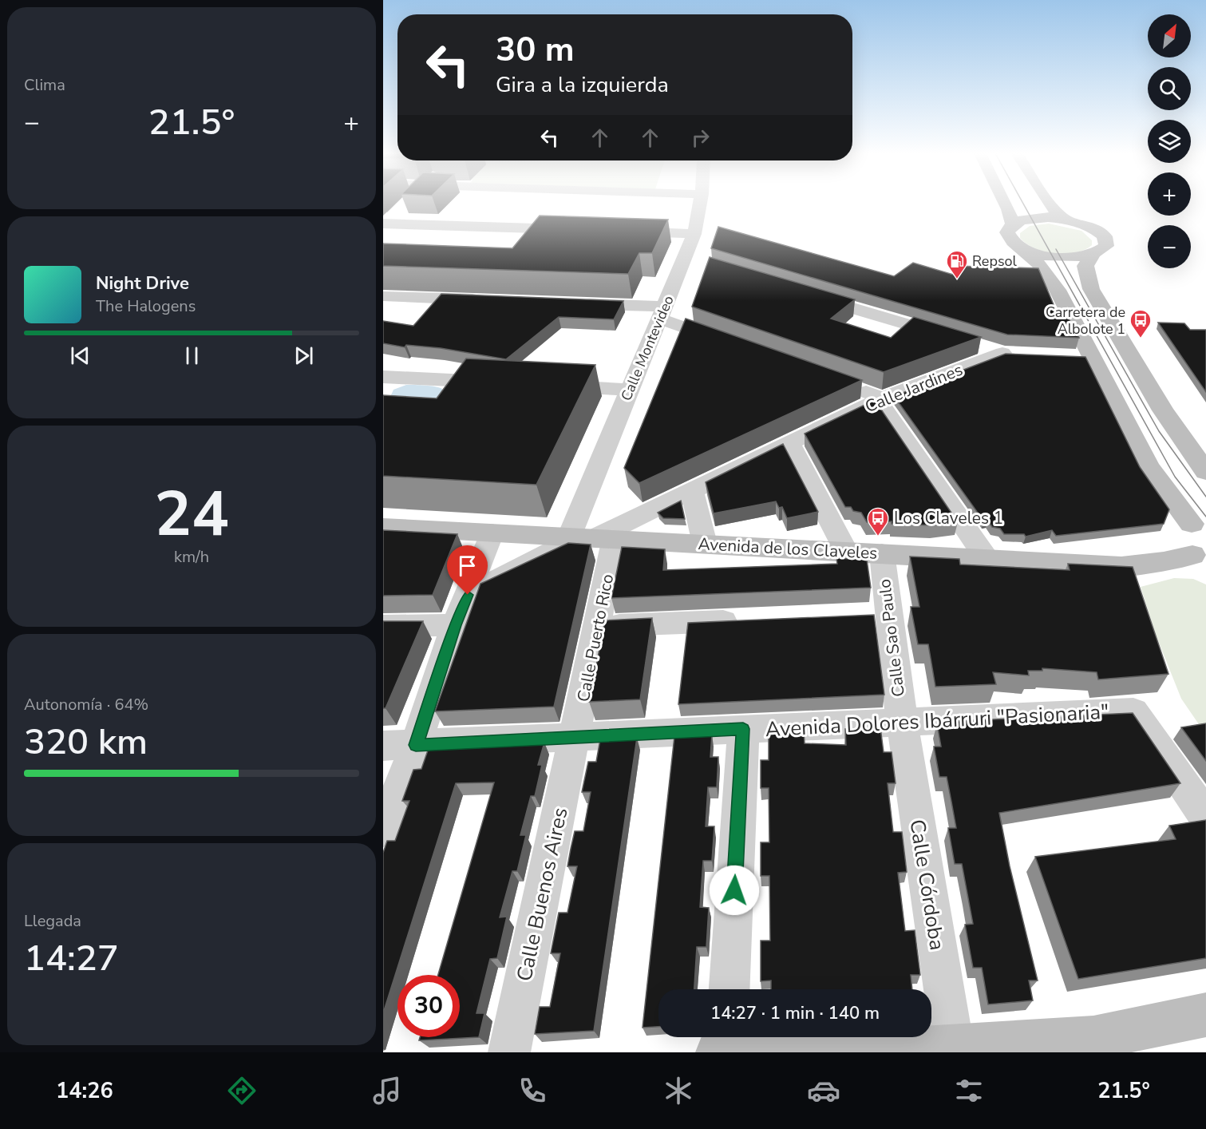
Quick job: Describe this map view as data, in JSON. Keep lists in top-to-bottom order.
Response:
{
  "streets": {
    "street": [
      "Calle Montevideo",
      "Calle Jardines",
      "Avenida de los Claveles",
      "Calle Puerto Rico",
      "Calle Sao Paulo",
      "Avenida Dolores Ibárruri \"Pasionaria\"",
      "Calle Córdoba",
      "Calle Buenos Aires"
    ]
  },
  "crossings": [
    ["Calle Montevideo", "Calle Jardines"],
    ["Calle Montevideo", "Avenida de los Claveles"],
    ["Calle Montevideo", "Calle Puerto Rico"],
    ["Calle Jardines", "Avenida de los Claveles"],
    ["Calle Jardines", "Calle Puerto Rico"],
    ["Avenida de los Claveles", "Calle Puerto Rico"],
    ["Avenida de los Claveles", "Calle Sao Paulo"],
    ["Calle Puerto Rico", "Avenida Dolores Ibárruri \"Pasionaria\""],
    ["Calle Puerto Rico", "Calle Buenos Aires"],
    ["Calle Sao Paulo", "Avenida Dolores Ibárruri \"Pasionaria\""],
    ["Calle Sao Paulo", "Calle Córdoba"],
    ["Avenida Dolores Ibárruri \"Pasionaria\"", "Calle Córdoba"],
    ["Avenida Dolores Ibárruri \"Pasionaria\"", "Calle Buenos Aires"]
  ],
  "places": {
    "fuel station": ["Repsol"],
    "bus stop": ["Carretera de Albolote 1", "Los Claveles 1"]
  },
  "north": "top right",
  "page": {
    "tile": [
      "Clima",
      ["24", "km/h"],
      ["Autonomía · 64%", "320 km"],
      ["Llegada", "14:27"]
    ],
    "map_buttons": ["+", "−"],
    "turn": ["30 m", "Gira a la izquierda"],
    "heat": ["−", "21.5°", "+"],
    "song": ["Night Drive", "The Halogens"],
    "limit": "30",
    "trip": "14:27 · 1 min · 140 m",
    "tabs": ["14:26", "21.5°"]
  }
}
